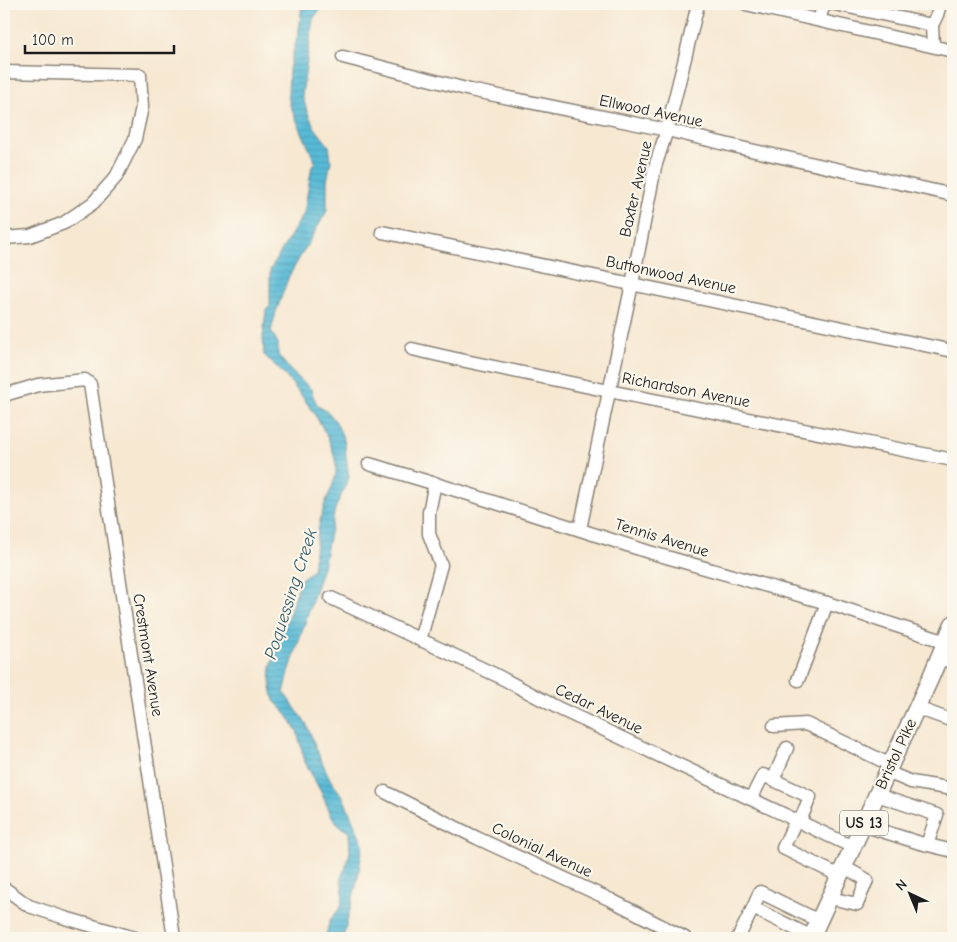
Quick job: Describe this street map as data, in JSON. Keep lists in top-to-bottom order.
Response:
{
  "streets": {
    "main road": ["Bristol Pike", "US 13"],
    "street": [
      "Ellwood Avenue",
      "Baxter Avenue",
      "Buttonwood Avenue",
      "Richardson Avenue",
      "Tennis Avenue",
      "Crestmont Avenue",
      "Cedar Avenue",
      "Colonial Avenue"
    ]
  },
  "crossings": [
    ["Ellwood Avenue", "Baxter Avenue"],
    ["Baxter Avenue", "Buttonwood Avenue"],
    ["Baxter Avenue", "Richardson Avenue"],
    ["Baxter Avenue", "Tennis Avenue"],
    ["Tennis Avenue", "Bristol Pike"],
    ["Cedar Avenue", "Bristol Pike"]
  ],
  "water": ["Poquessing Creek"],
  "scale_bar": "100 m",
  "north": "top left"
}
